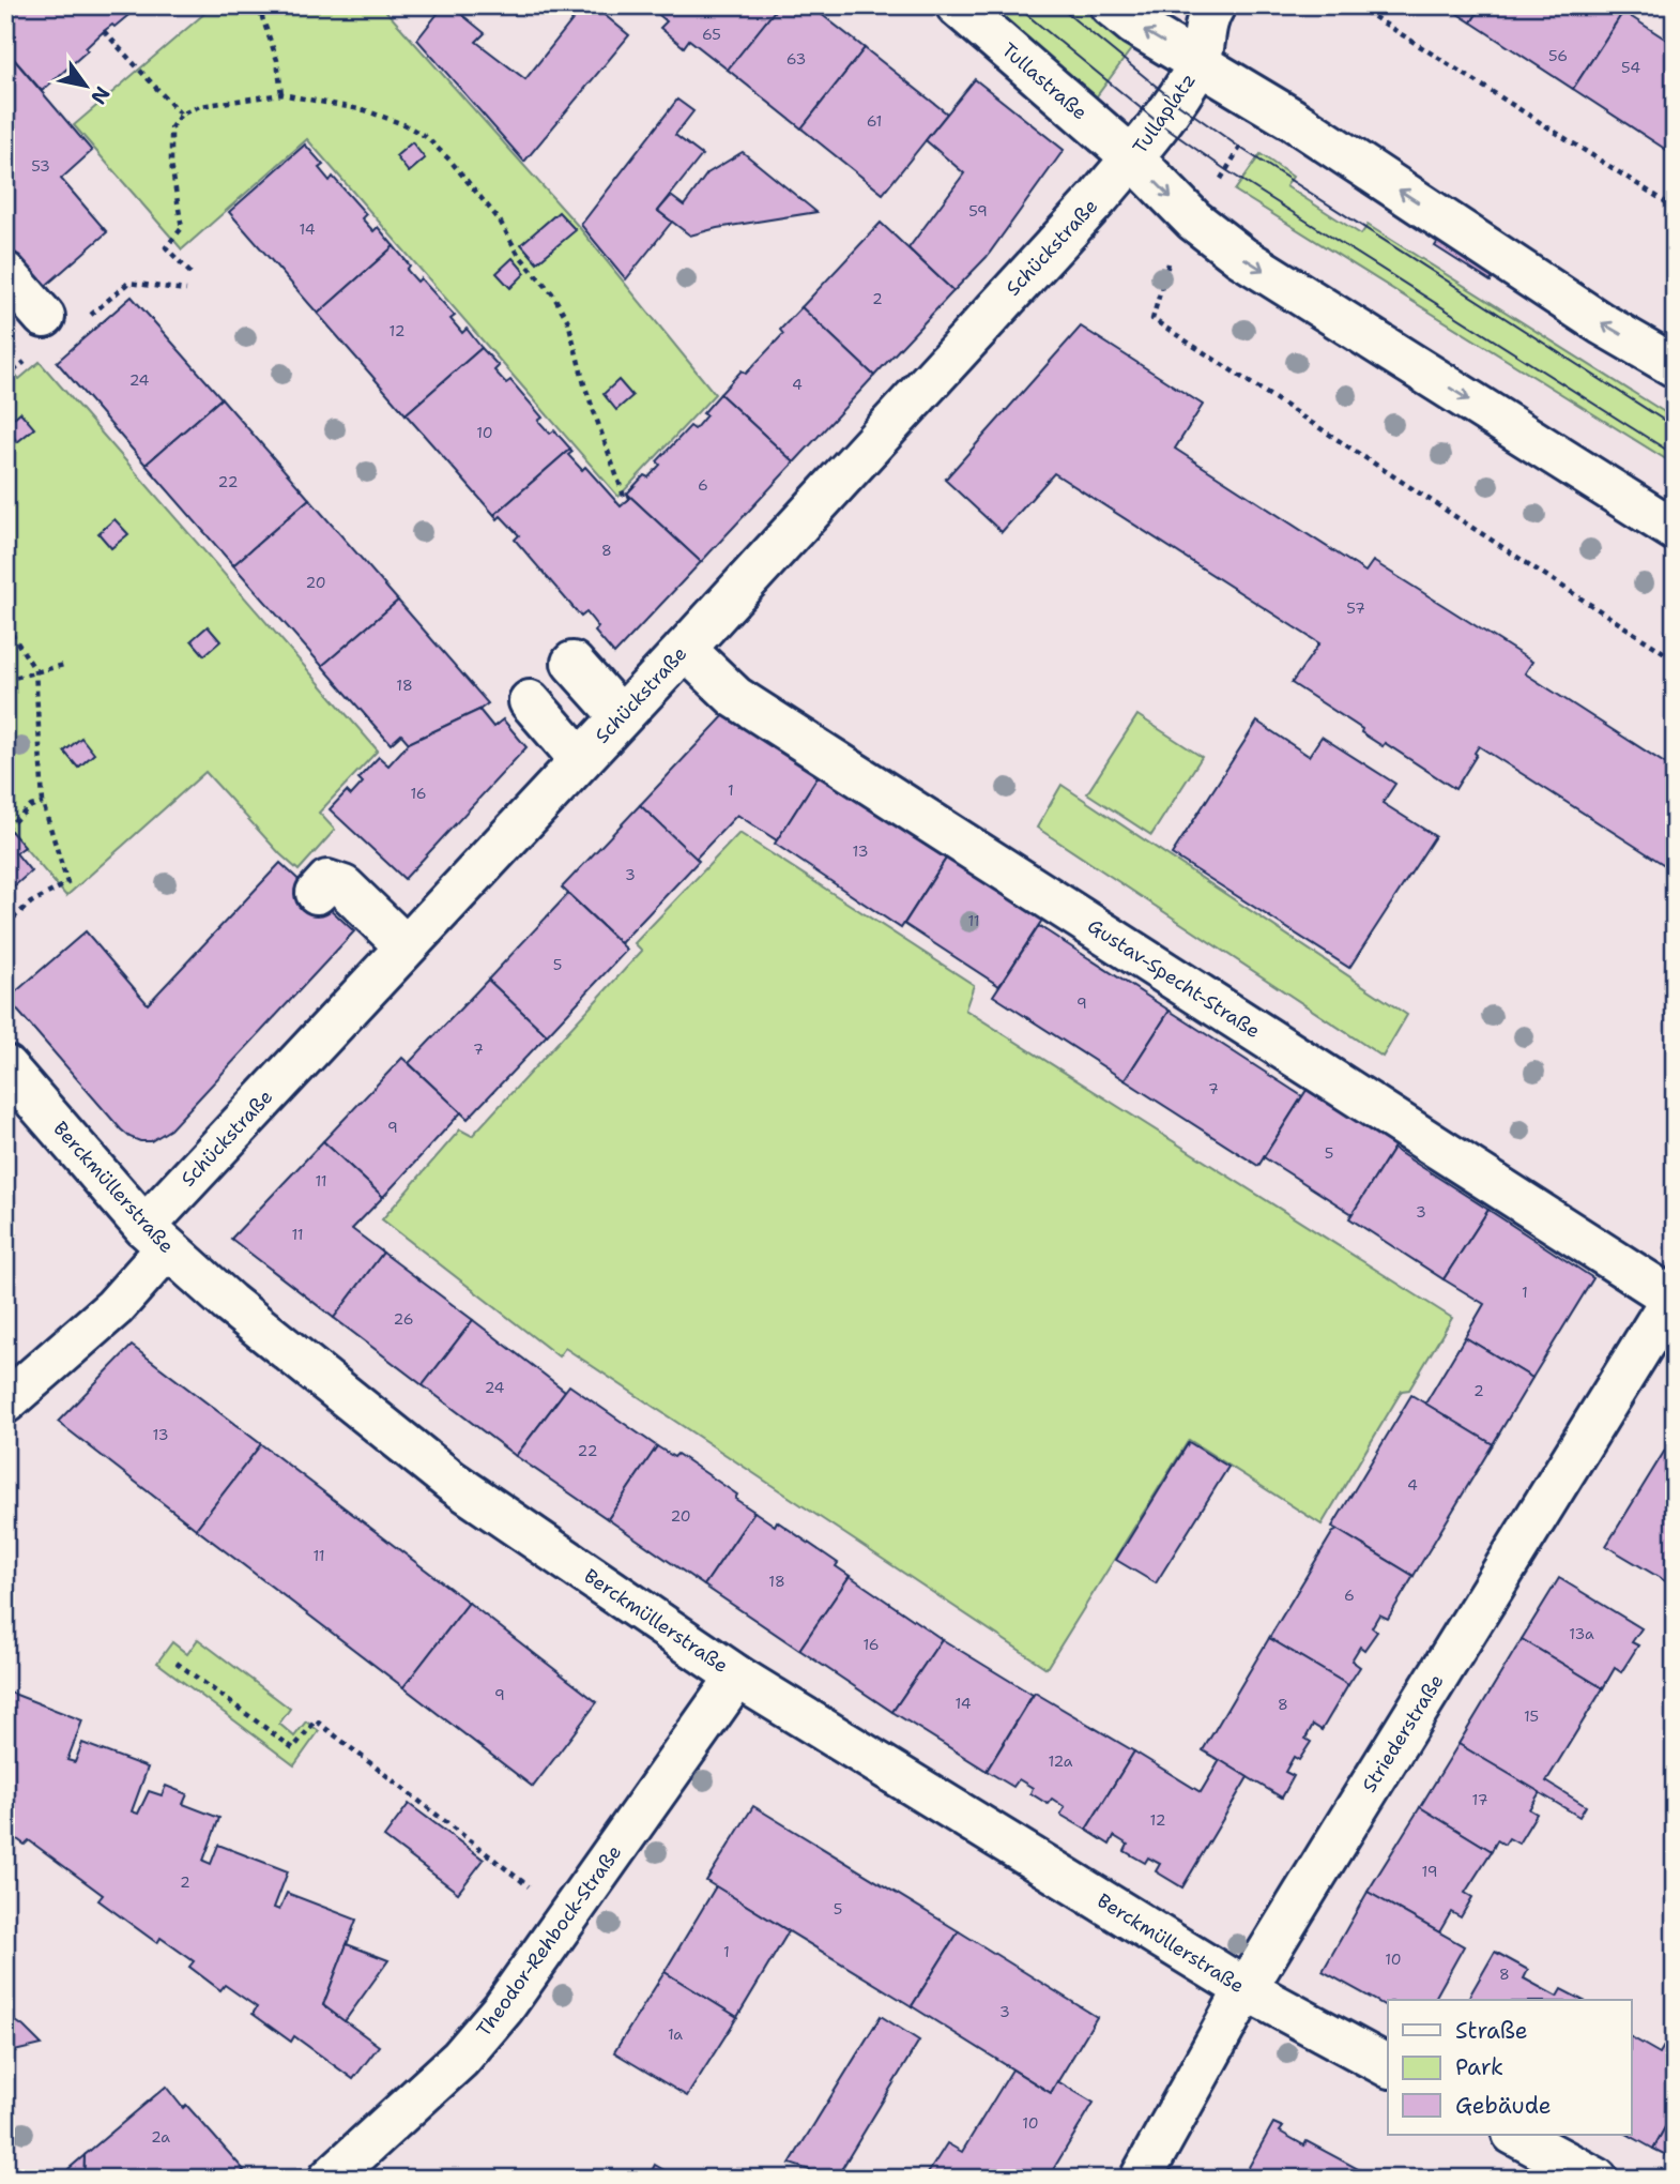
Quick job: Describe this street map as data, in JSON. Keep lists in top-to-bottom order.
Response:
{
  "streets": {
    "street": [
      "Tullastraße",
      "Tullaplatz",
      "Schückstraße",
      "Gustav-Specht-Straße",
      "Berckmüllerstraße",
      "Striederstraße",
      "Theodor-Rehbock-Straße"
    ]
  },
  "crossings": [
    ["Tullastraße", "Tullaplatz"],
    ["Tullastraße", "Schückstraße"],
    ["Tullaplatz", "Schückstraße"],
    ["Schückstraße", "Gustav-Specht-Straße"],
    ["Schückstraße", "Berckmüllerstraße"],
    ["Gustav-Specht-Straße", "Striederstraße"],
    ["Berckmüllerstraße", "Striederstraße"],
    ["Berckmüllerstraße", "Theodor-Rehbock-Straße"]
  ],
  "house_numbers": [
    "65",
    "56",
    "63",
    "54",
    "61",
    "53",
    "59",
    "14",
    "2",
    "12",
    "24",
    "4",
    "10",
    "22",
    "6",
    "8",
    "20",
    "57",
    "18",
    "1",
    "16",
    "13",
    "3",
    "11",
    "5",
    "9",
    "7",
    "7",
    "9",
    "5",
    "11",
    "3",
    "11",
    "1",
    "26",
    "24",
    "2",
    "13",
    "22",
    "4",
    "20",
    "11",
    "18",
    "6",
    "13a",
    "16",
    "9",
    "14",
    "8",
    "15",
    "12a",
    "17",
    "12",
    "19",
    "2",
    "5",
    "1",
    "10",
    "8",
    "3",
    "1a",
    "10",
    "2a"
  ],
  "legend": ["Straße", "Park", "Gebäude"],
  "north": "bottom right"
}
